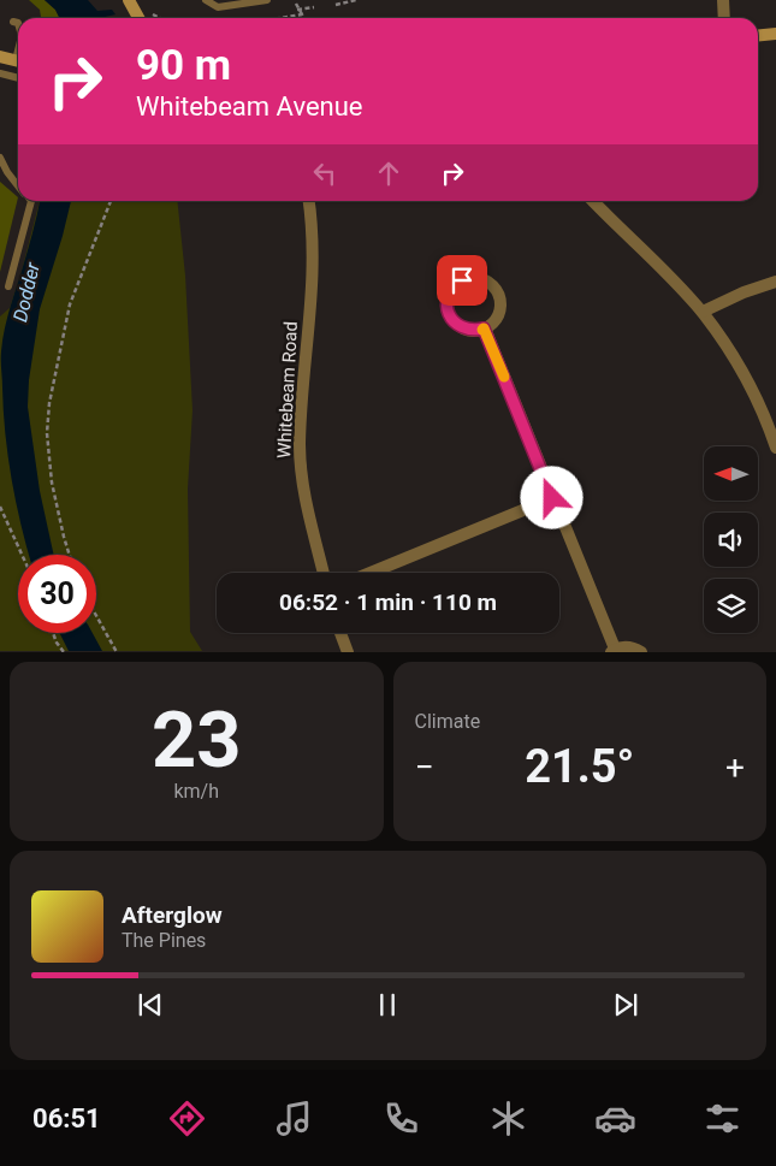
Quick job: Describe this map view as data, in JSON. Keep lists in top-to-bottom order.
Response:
{
  "streets": {
    "street": ["Whitebeam Road"]
  },
  "water": ["Dodder"],
  "north": "left",
  "page": {
    "turn": ["90 m", "Whitebeam Avenue"],
    "limit": "30",
    "trip": "06:52 · 1 min · 110 m",
    "tile": [
      ["23", "km/h"],
      "Climate"
    ],
    "heat": ["−", "21.5°", "+"],
    "song": ["Afterglow", "The Pines"],
    "tabs": "06:51"
  }
}
